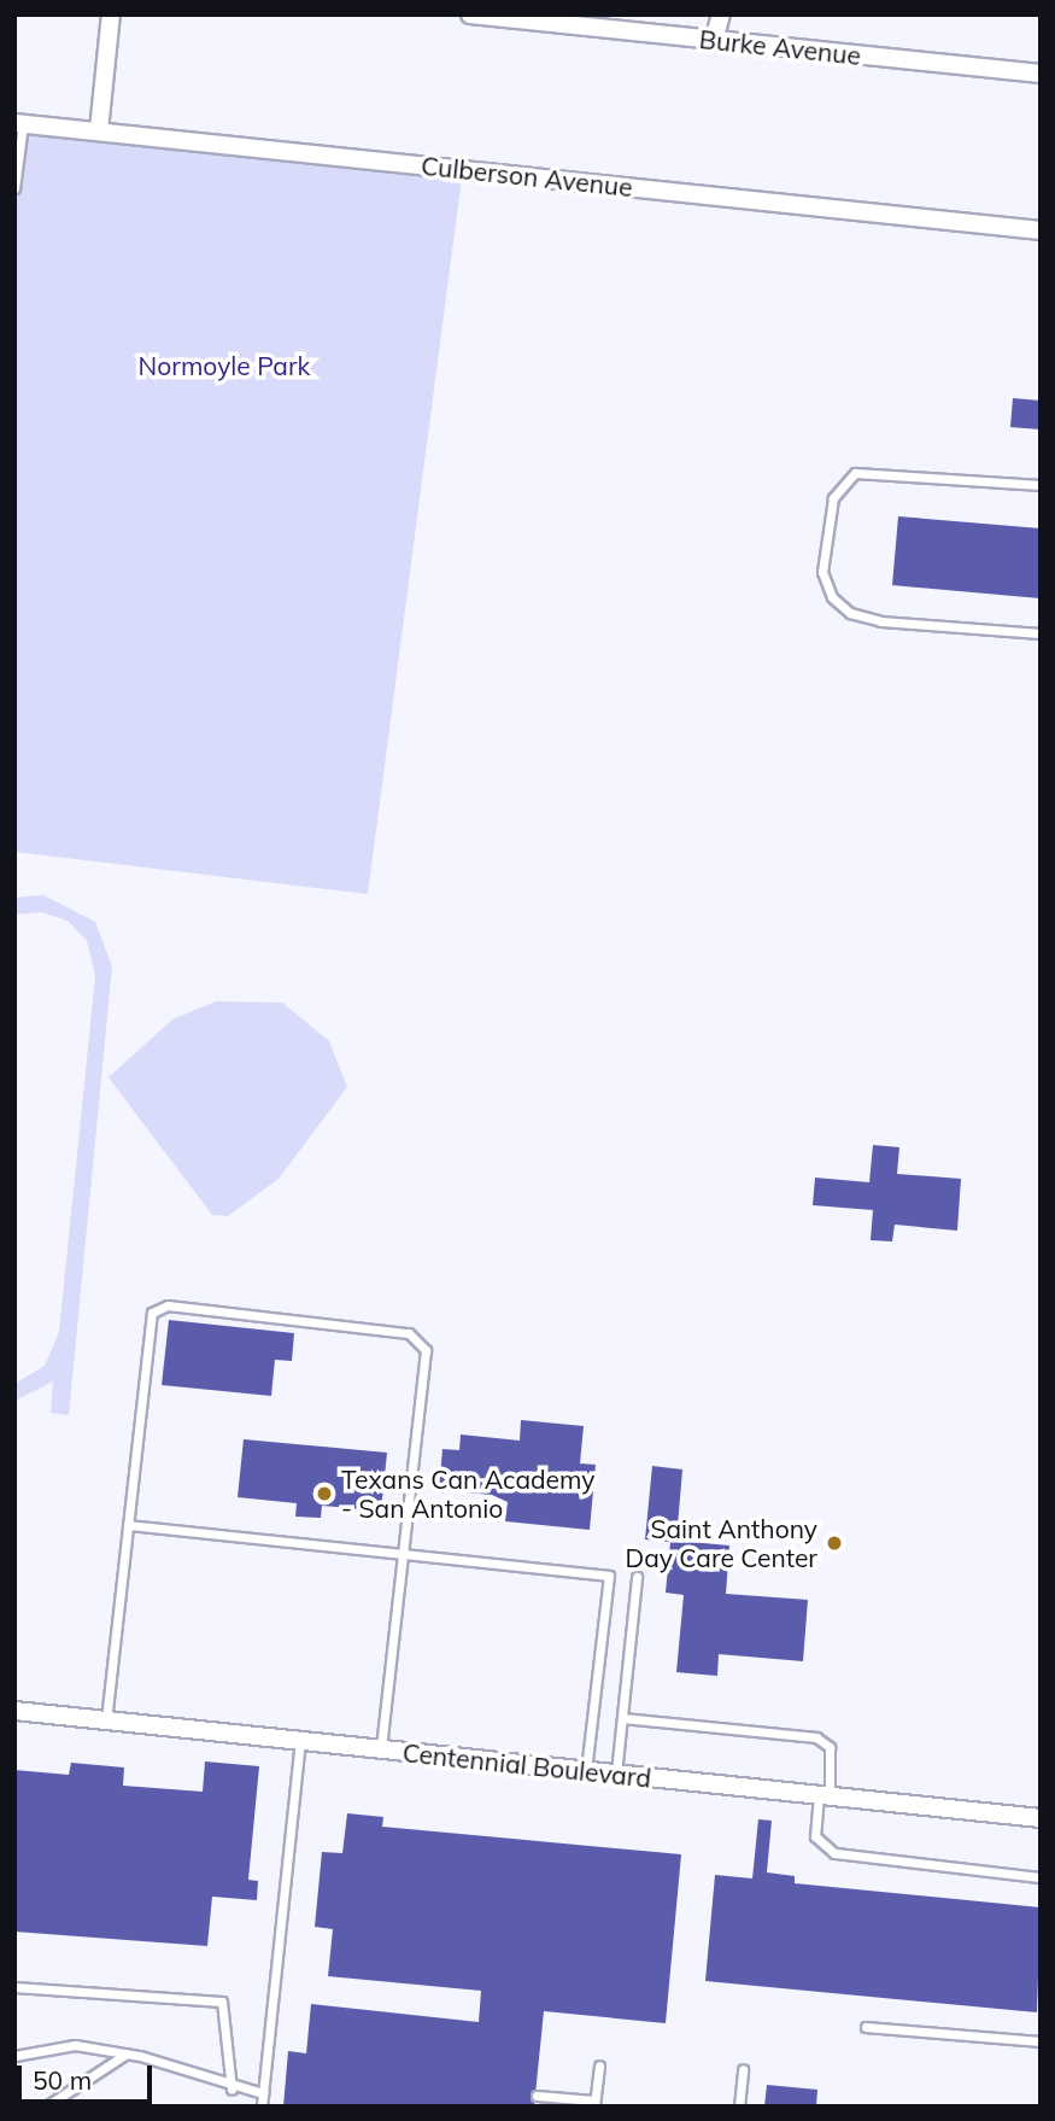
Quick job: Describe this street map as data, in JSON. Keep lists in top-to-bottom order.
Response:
{
  "streets": {
    "street": ["Burke Avenue", "Culberson Avenue", "Centennial Boulevard"]
  },
  "parks": ["Normoyle Park"],
  "places": ["Texans Can Academy - San Antonio", "Saint Anthony Day Care Center"],
  "scale_bar": "50 m"
}
